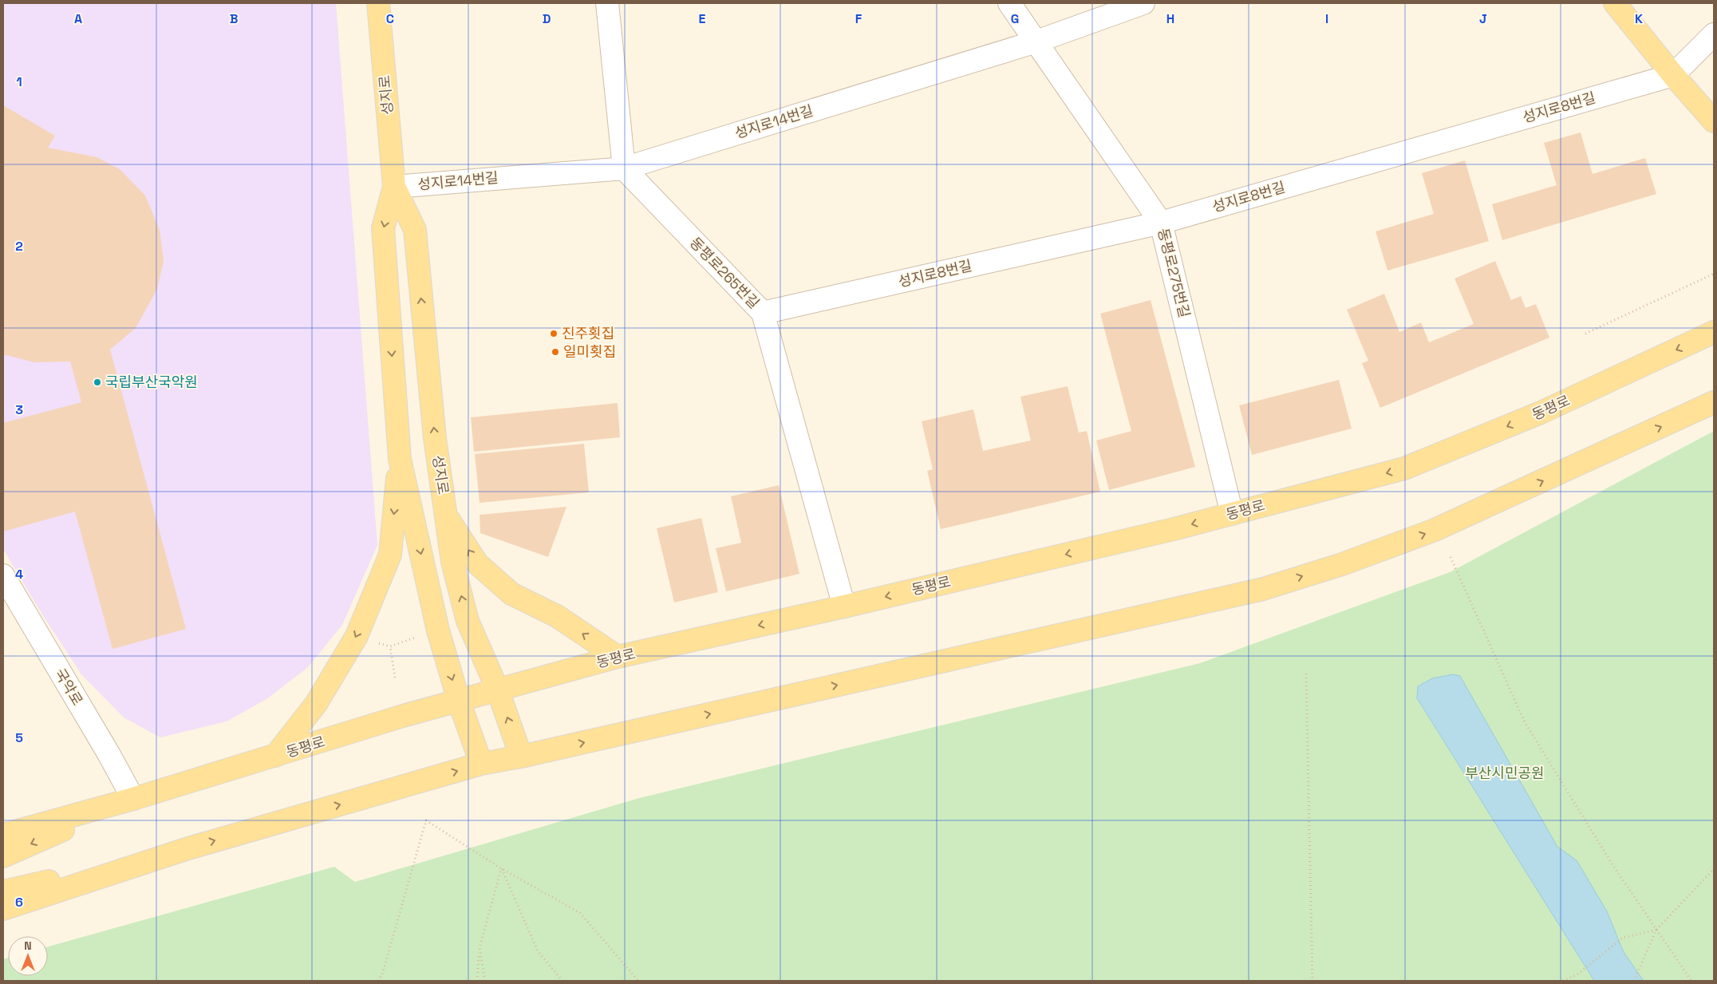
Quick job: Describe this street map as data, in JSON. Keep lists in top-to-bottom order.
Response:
{
  "streets": {
    "main road": ["성지로", "동평로"],
    "street": [
      "성지로8번길",
      "성지로14번길",
      "동평로265번길",
      "동평로275번길",
      "국악로"
    ]
  },
  "crossings": [
    ["성지로", "성지로14번길"],
    ["성지로", "동평로"],
    ["성지로8번길", "동평로265번길"],
    ["성지로8번길", "동평로275번길"],
    ["성지로14번길", "동평로265번길"],
    ["성지로14번길", "동평로275번길"],
    ["동평로265번길", "동평로"],
    ["동평로275번길", "동평로"],
    ["동평로", "국악로"]
  ],
  "parks": ["부산시민공원"],
  "places": ["진주횟집", "일미횟집", "국립부산국악원"],
  "north": "top",
  "grid": {
    "columns": [
      "A",
      "B",
      "C",
      "D",
      "E",
      "F",
      "G",
      "H",
      "I",
      "J",
      "K"
    ],
    "rows": [
      "1",
      "2",
      "3",
      "4",
      "5",
      "6"
    ]
  }
}
